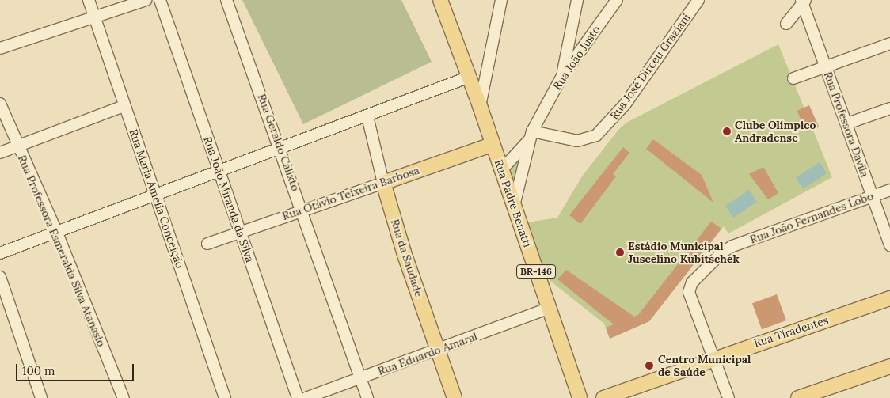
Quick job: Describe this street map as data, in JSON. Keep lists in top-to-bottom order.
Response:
{
  "streets": {
    "main road": [
      "Rua Otávio Teixeira Barbosa",
      "Rua Padre Benatti",
      "Rua da Saudade",
      "BR-146",
      "Rua Tiradentes"
    ],
    "street": [
      "Rua João Justo",
      "Rua José Dirceu Graziani",
      "Rua Professora Davila",
      "Rua Geraldo Calixto",
      "Rua Maria Amélia Conceição",
      "Rua João Miranda da Silva",
      "Rua João Fernandes Lobo",
      "Rua Professora Esmeralda Silva Atanasio",
      "Rua Eduardo Amaral"
    ]
  },
  "crossings": [
    ["Rua João Justo", "Rua José Dirceu Graziani"],
    ["Rua Professora Davila", "Rua João Fernandes Lobo"],
    ["Rua Geraldo Calixto", "Rua Otávio Teixeira Barbosa"],
    ["Rua Geraldo Calixto", "Rua Eduardo Amaral"],
    ["Rua Otávio Teixeira Barbosa", "Rua João Miranda da Silva"],
    ["Rua Otávio Teixeira Barbosa", "Rua Padre Benatti"],
    ["Rua Otávio Teixeira Barbosa", "Rua da Saudade"],
    ["Rua Padre Benatti", "BR-146"],
    ["Rua Padre Benatti", "Rua Eduardo Amaral"],
    ["Rua João Fernandes Lobo", "Rua Tiradentes"],
    ["Rua da Saudade", "Rua Eduardo Amaral"]
  ],
  "places": ["Clube Olímpico Andradense", "Estádio Municipal Juscelino Kubitschek", "Centro Municipal de Saúde"],
  "scale_bar": "100 m"
}
